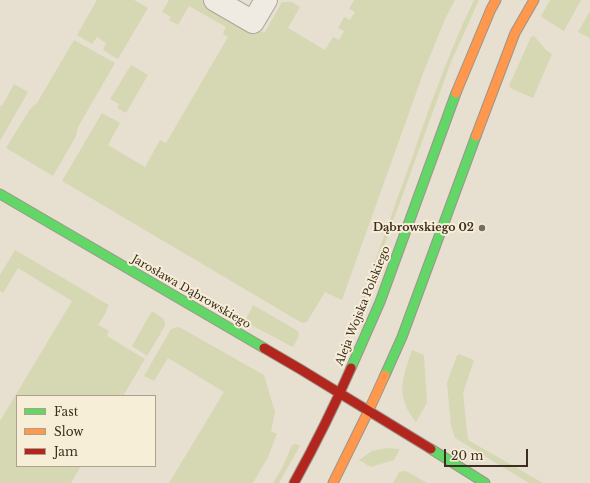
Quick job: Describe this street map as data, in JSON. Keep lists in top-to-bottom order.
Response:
{
  "streets": {
    "street": ["Jarosława Dąbrowskiego", "Aleja Wojska Polskiego"]
  },
  "crossings": [
    ["Jarosława Dąbrowskiego", "Aleja Wojska Polskiego"]
  ],
  "places": ["Dąbrowskiego 02"],
  "legend": ["Fast", "Slow", "Jam"],
  "scale_bar": "20 m"
}
